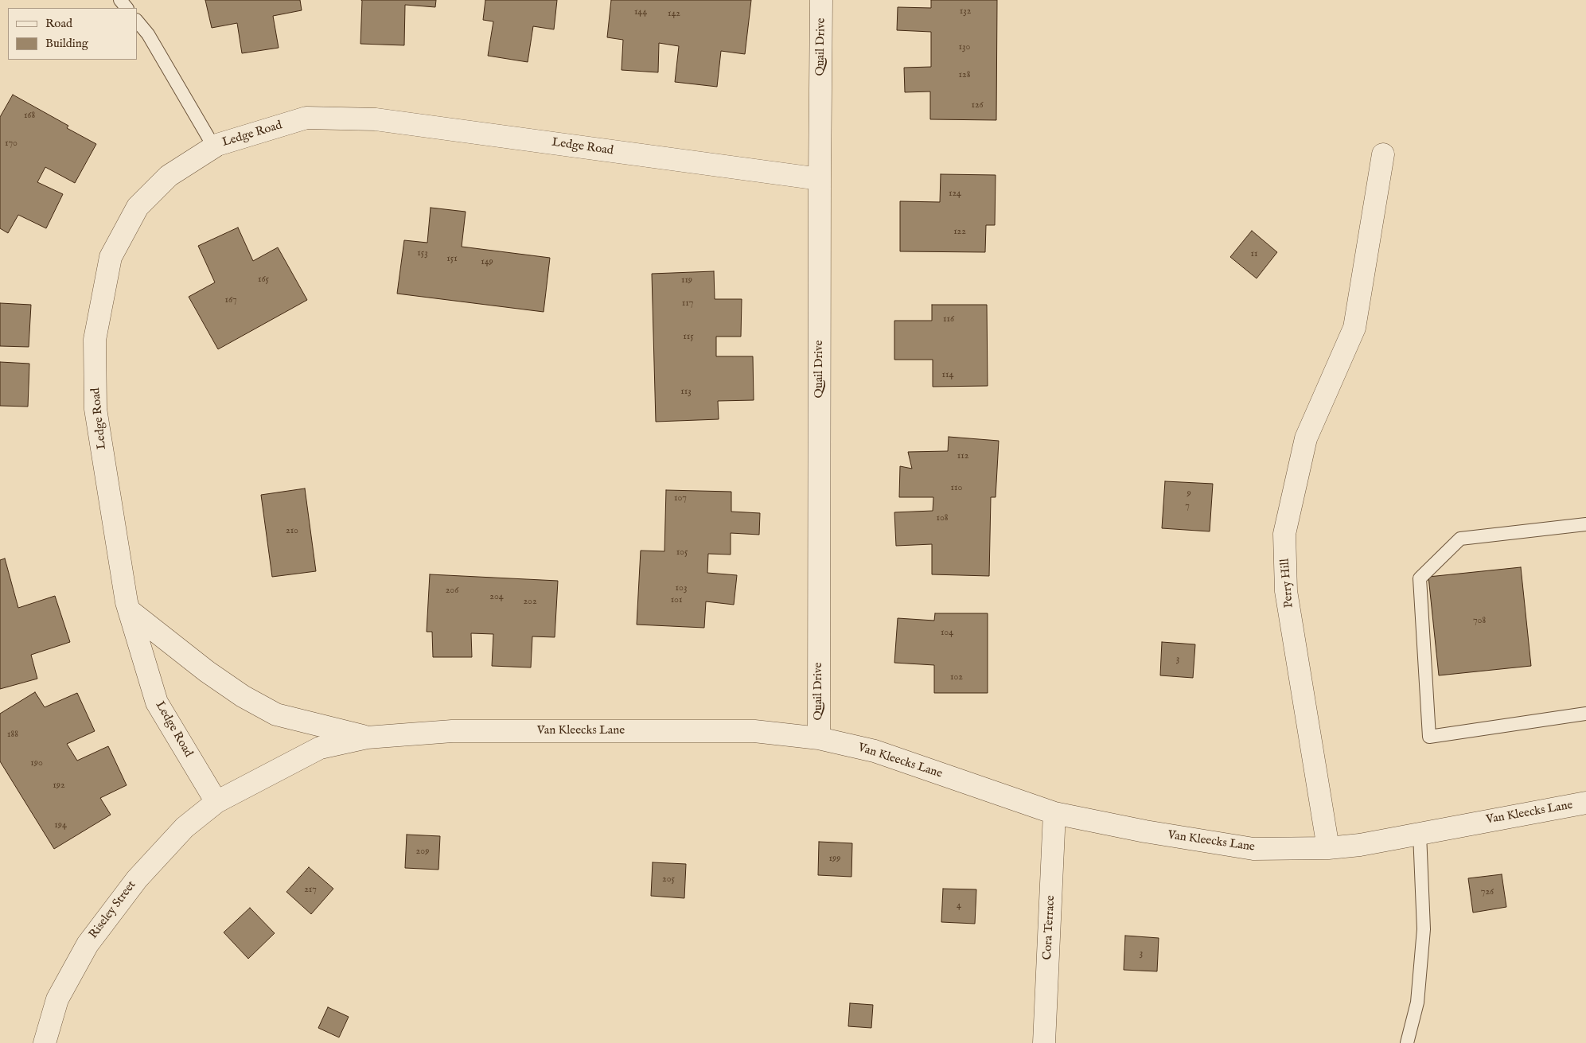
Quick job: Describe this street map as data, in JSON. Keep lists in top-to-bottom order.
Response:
{
  "streets": {
    "street": [
      "Quail Drive",
      "Ledge Road",
      "Perry Hill",
      "Van Kleecks Lane",
      "Riseley Street",
      "Cora Terrace"
    ]
  },
  "crossings": [
    ["Quail Drive", "Ledge Road"],
    ["Quail Drive", "Van Kleecks Lane"],
    ["Ledge Road", "Van Kleecks Lane"],
    ["Ledge Road", "Riseley Street"],
    ["Perry Hill", "Van Kleecks Lane"],
    ["Van Kleecks Lane", "Riseley Street"],
    ["Van Kleecks Lane", "Cora Terrace"]
  ],
  "house_numbers": [
    "132",
    "144",
    "142",
    "130",
    "128",
    "126",
    "168",
    "170",
    "124",
    "122",
    "153",
    "11",
    "151",
    "149",
    "165",
    "119",
    "167",
    "117",
    "116",
    "115",
    "114",
    "113",
    "112",
    "110",
    "9",
    "107",
    "7",
    "108",
    "210",
    "105",
    "103",
    "206",
    "204",
    "101",
    "202",
    "708",
    "104",
    "3",
    "102",
    "188",
    "190",
    "192",
    "194",
    "209",
    "199",
    "205",
    "217",
    "726",
    "4",
    "3"
  ],
  "legend": ["Road", "Building"]
}
